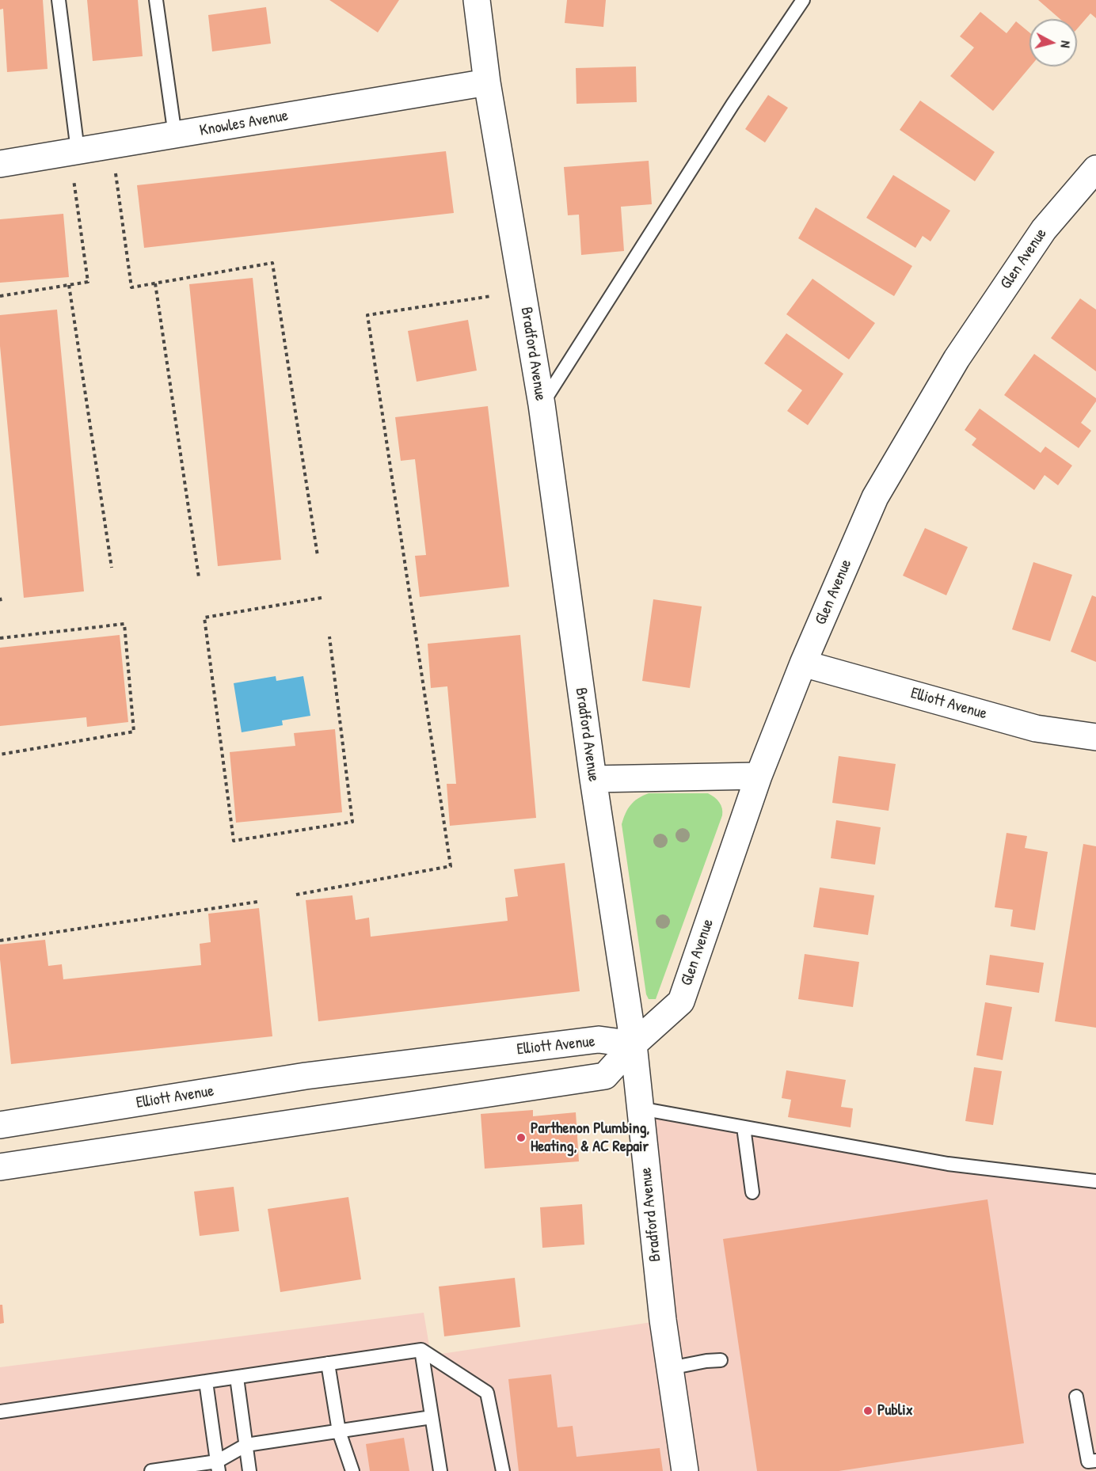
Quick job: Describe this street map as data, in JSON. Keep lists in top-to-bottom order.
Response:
{
  "streets": {
    "street": [
      "Knowles Avenue",
      "Glen Avenue",
      "Bradford Avenue",
      "Elliott Avenue"
    ]
  },
  "crossings": [
    ["Knowles Avenue", "Bradford Avenue"],
    ["Glen Avenue", "Bradford Avenue"],
    ["Glen Avenue", "Elliott Avenue"],
    ["Bradford Avenue", "Elliott Avenue"]
  ],
  "places": ["Parthenon Plumbing, Heating, & AC Repair", "Publix"],
  "north": "right"
}
